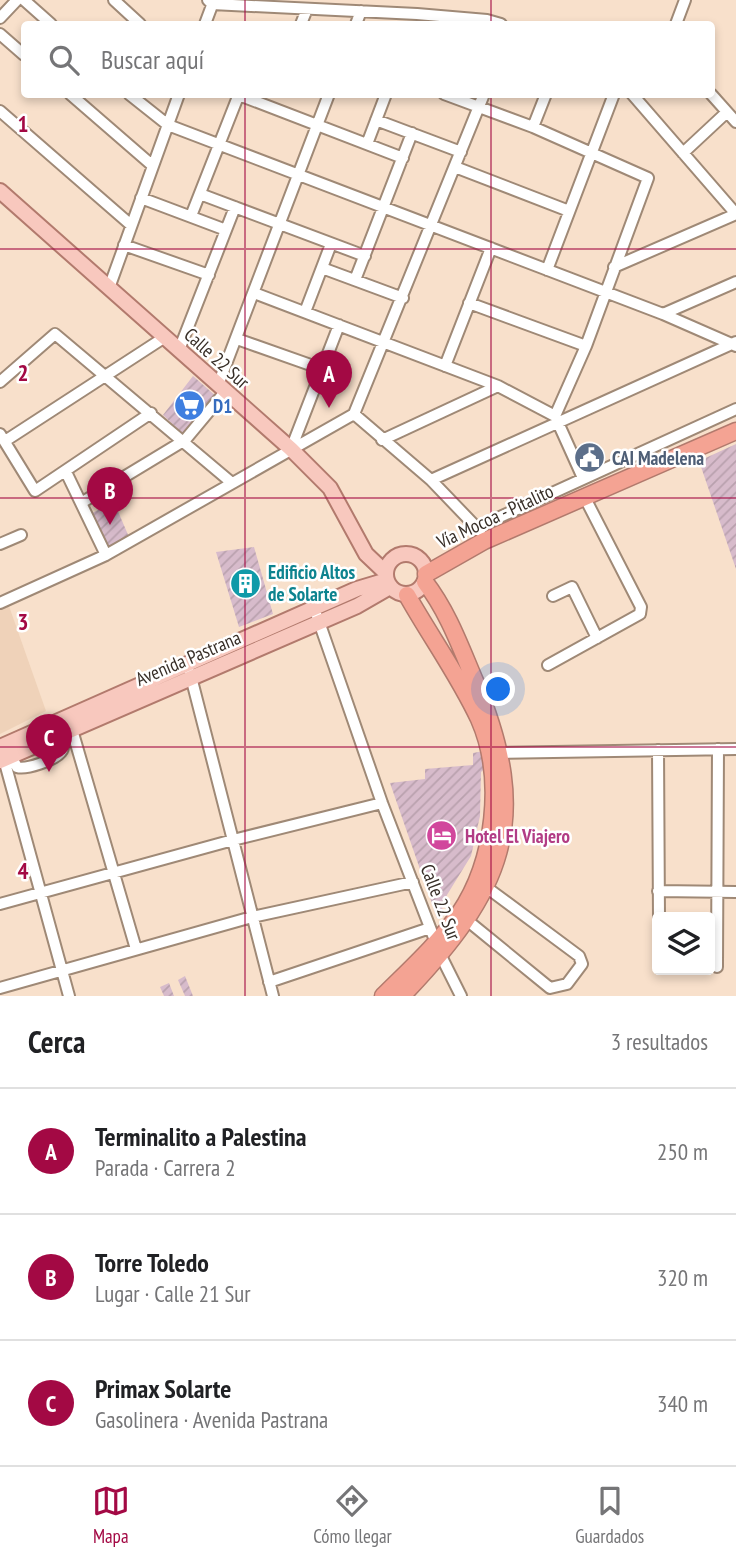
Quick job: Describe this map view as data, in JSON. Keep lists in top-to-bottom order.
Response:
{
  "streets": {
    "highway": ["Vía Mocoa - Pitalito"],
    "main road": ["Calle 22 Sur", "Avenida Pastrana"]
  },
  "crossings": [
    ["Calle 22 Sur", "Vía Mocoa - Pitalito"],
    ["Calle 22 Sur", "Avenida Pastrana"],
    ["Vía Mocoa - Pitalito", "Avenida Pastrana"]
  ],
  "places": {
    "supermarket": ["D1"],
    "public building": ["CAI Madelena"],
    "building": ["Edificio Altos de Solarte"],
    "hotel": ["Hotel El Viajero"]
  },
  "page": {
    "search": "Buscar aquí",
    "pins": ["A", "B", "C"],
    "heading": ["Cerca", "3 resultados"],
    "list": [
      {
        "mark": "A",
        "name": "Terminalito a Palestina",
        "note": "Parada · Carrera 2",
        "value": "250 m"
      },
      {
        "mark": "B",
        "name": "Torre Toledo",
        "note": "Lugar · Calle 21 Sur",
        "value": "320 m"
      },
      {
        "mark": "C",
        "name": "Primax Solarte",
        "note": "Gasolinera · Avenida Pastrana",
        "value": "340 m"
      }
    ],
    "nav": ["Mapa", "Cómo llegar", "Guardados"]
  },
  "grid": {
    "rows": [
      "1",
      "2",
      "3",
      "4"
    ]
  }
}
